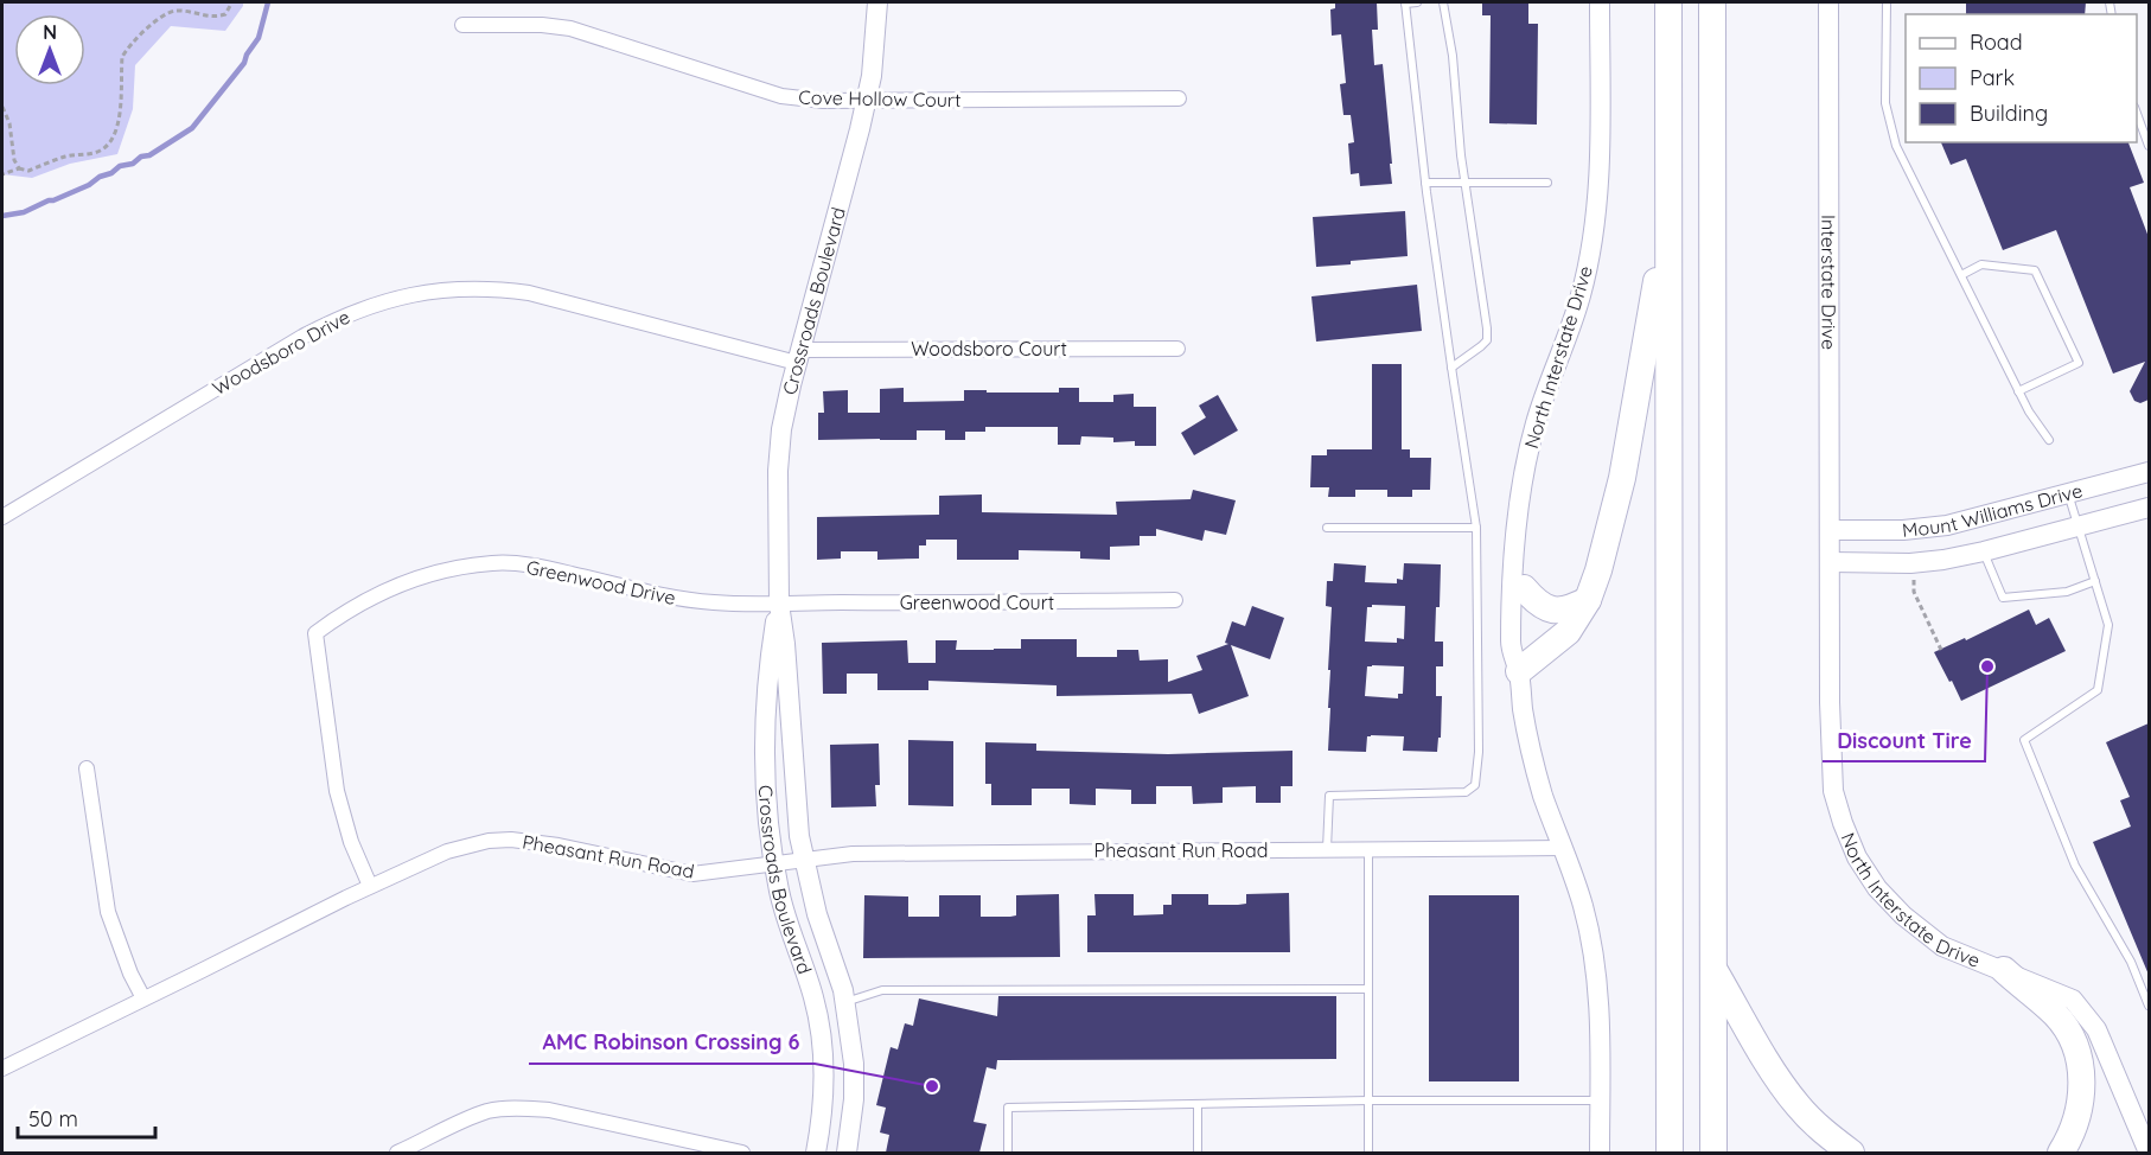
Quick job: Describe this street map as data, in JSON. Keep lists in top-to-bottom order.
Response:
{
  "streets": {
    "street": [
      "Cove Hollow Court",
      "Interstate Drive",
      "Crossroads Boulevard",
      "Woodsboro Court",
      "Woodsboro Drive",
      "North Interstate Drive",
      "Mount Williams Drive",
      "Greenwood Drive",
      "Greenwood Court",
      "Pheasant Run Road"
    ]
  },
  "crossings": [
    ["Cove Hollow Court", "Crossroads Boulevard"],
    ["Interstate Drive", "North Interstate Drive"],
    ["Interstate Drive", "Mount Williams Drive"],
    ["Crossroads Boulevard", "Woodsboro Court"],
    ["Crossroads Boulevard", "Woodsboro Drive"],
    ["Crossroads Boulevard", "Greenwood Drive"],
    ["Crossroads Boulevard", "Greenwood Court"],
    ["Crossroads Boulevard", "Pheasant Run Road"],
    ["Woodsboro Court", "Woodsboro Drive"],
    ["North Interstate Drive", "Mount Williams Drive"],
    ["North Interstate Drive", "Pheasant Run Road"],
    ["Greenwood Drive", "Greenwood Court"],
    ["Greenwood Drive", "Pheasant Run Road"]
  ],
  "places": ["Discount Tire", "AMC Robinson Crossing 6"],
  "legend": ["Road", "Park", "Building"],
  "scale_bar": "50 m",
  "north": "top"
}
